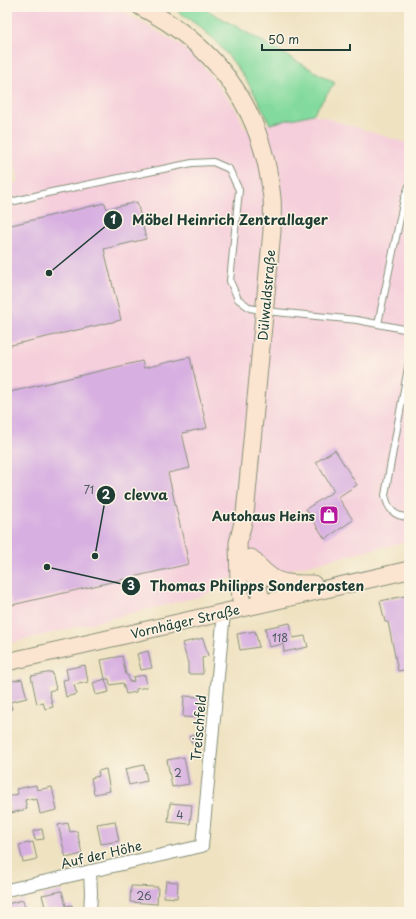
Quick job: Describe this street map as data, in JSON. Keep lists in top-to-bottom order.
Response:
{
  "streets": {
    "street": [
      "Dülwaldstraße",
      "Vornhäger Straße",
      "Treischfeld",
      "Auf der Höhe"
    ]
  },
  "crossings": [
    ["Dülwaldstraße", "Vornhäger Straße"],
    ["Vornhäger Straße", "Treischfeld"],
    ["Treischfeld", "Auf der Höhe"]
  ],
  "places": {
    "other": ["Möbel Heinrich Zentrallager", "clevva", "Thomas Philipps Sonderposten"],
    "shop": ["Autohaus Heins"]
  },
  "house_numbers": [
    "71",
    "118",
    "2",
    "4",
    "26"
  ],
  "scale_bar": "50 m"
}
